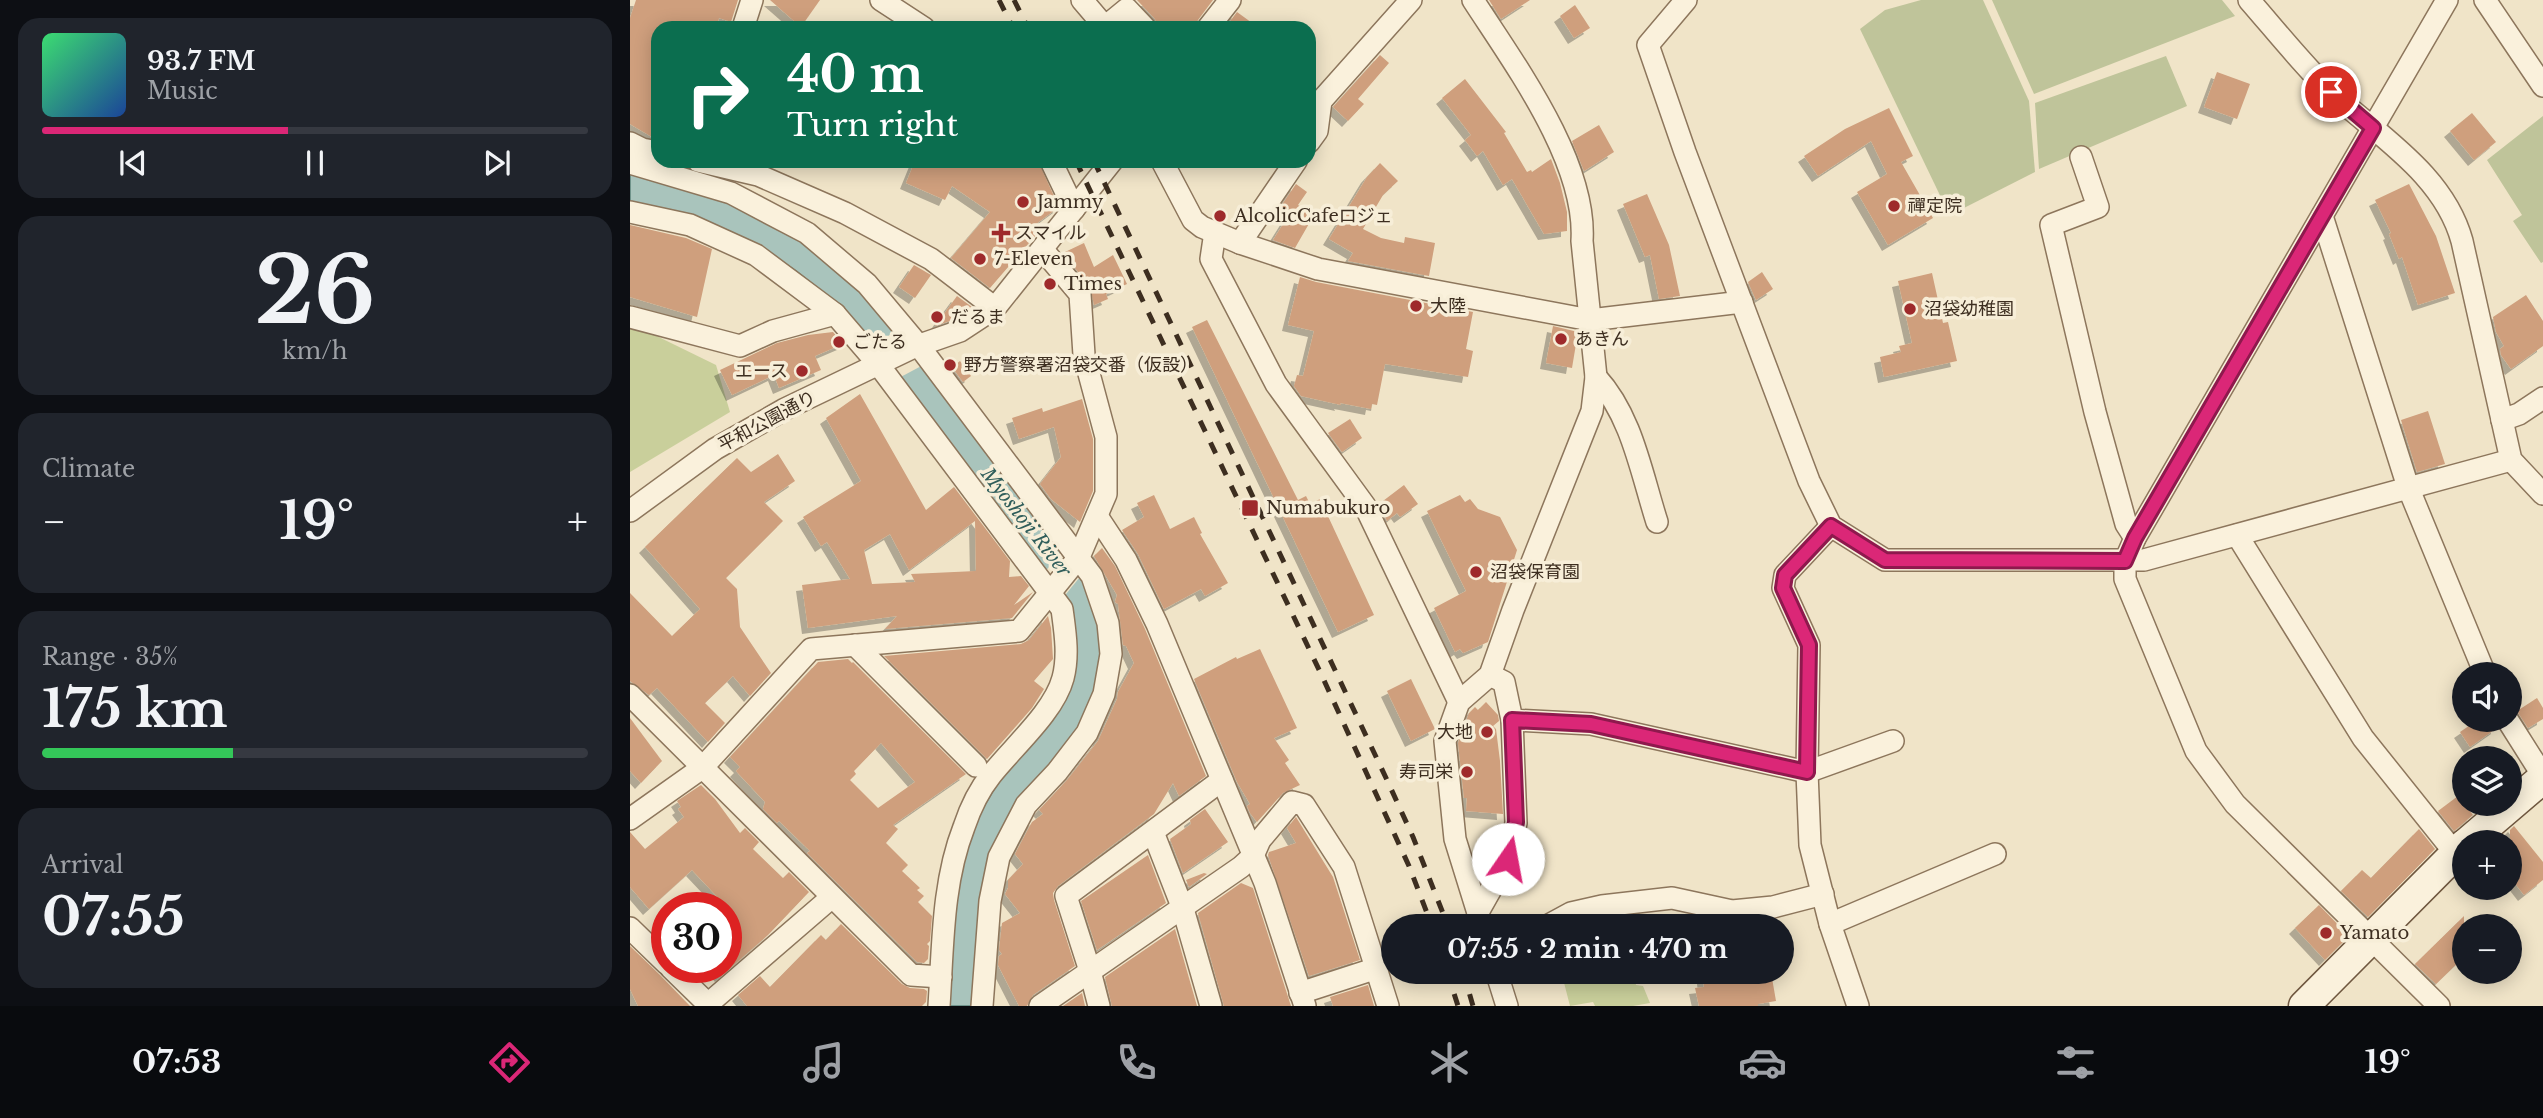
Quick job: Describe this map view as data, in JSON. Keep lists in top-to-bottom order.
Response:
{
  "streets": {
    "street": ["平和公園通り"]
  },
  "water": ["Myoshoji River"],
  "places": {
    "other": [
      "Jammy",
      "禪定院",
      "AlcolicCafeロジェ",
      "7-Eleven",
      "Times",
      "大陸",
      "沼袋幼稚園",
      "だるま",
      "あきん",
      "ごたる",
      "野方警察署沼袋交番（仮設）",
      "エース",
      "沼袋保育園",
      "大地",
      "寿司栄",
      "Yamato"
    ],
    "health": ["スマイル"],
    "transit": ["Numabukuro"]
  },
  "page": {
    "turn": ["40 m", "Turn right"],
    "song": ["93.7 FM", "Music"],
    "tile": [
      ["26", "km/h"],
      "Climate",
      ["Range · 35%", "175 km"],
      ["Arrival", "07:55"]
    ],
    "heat": ["−", "19°", "+"],
    "map_buttons": ["+", "−"],
    "limit": "30",
    "trip": "07:55 · 2 min · 470 m",
    "tabs": ["07:53", "19°"]
  }
}
